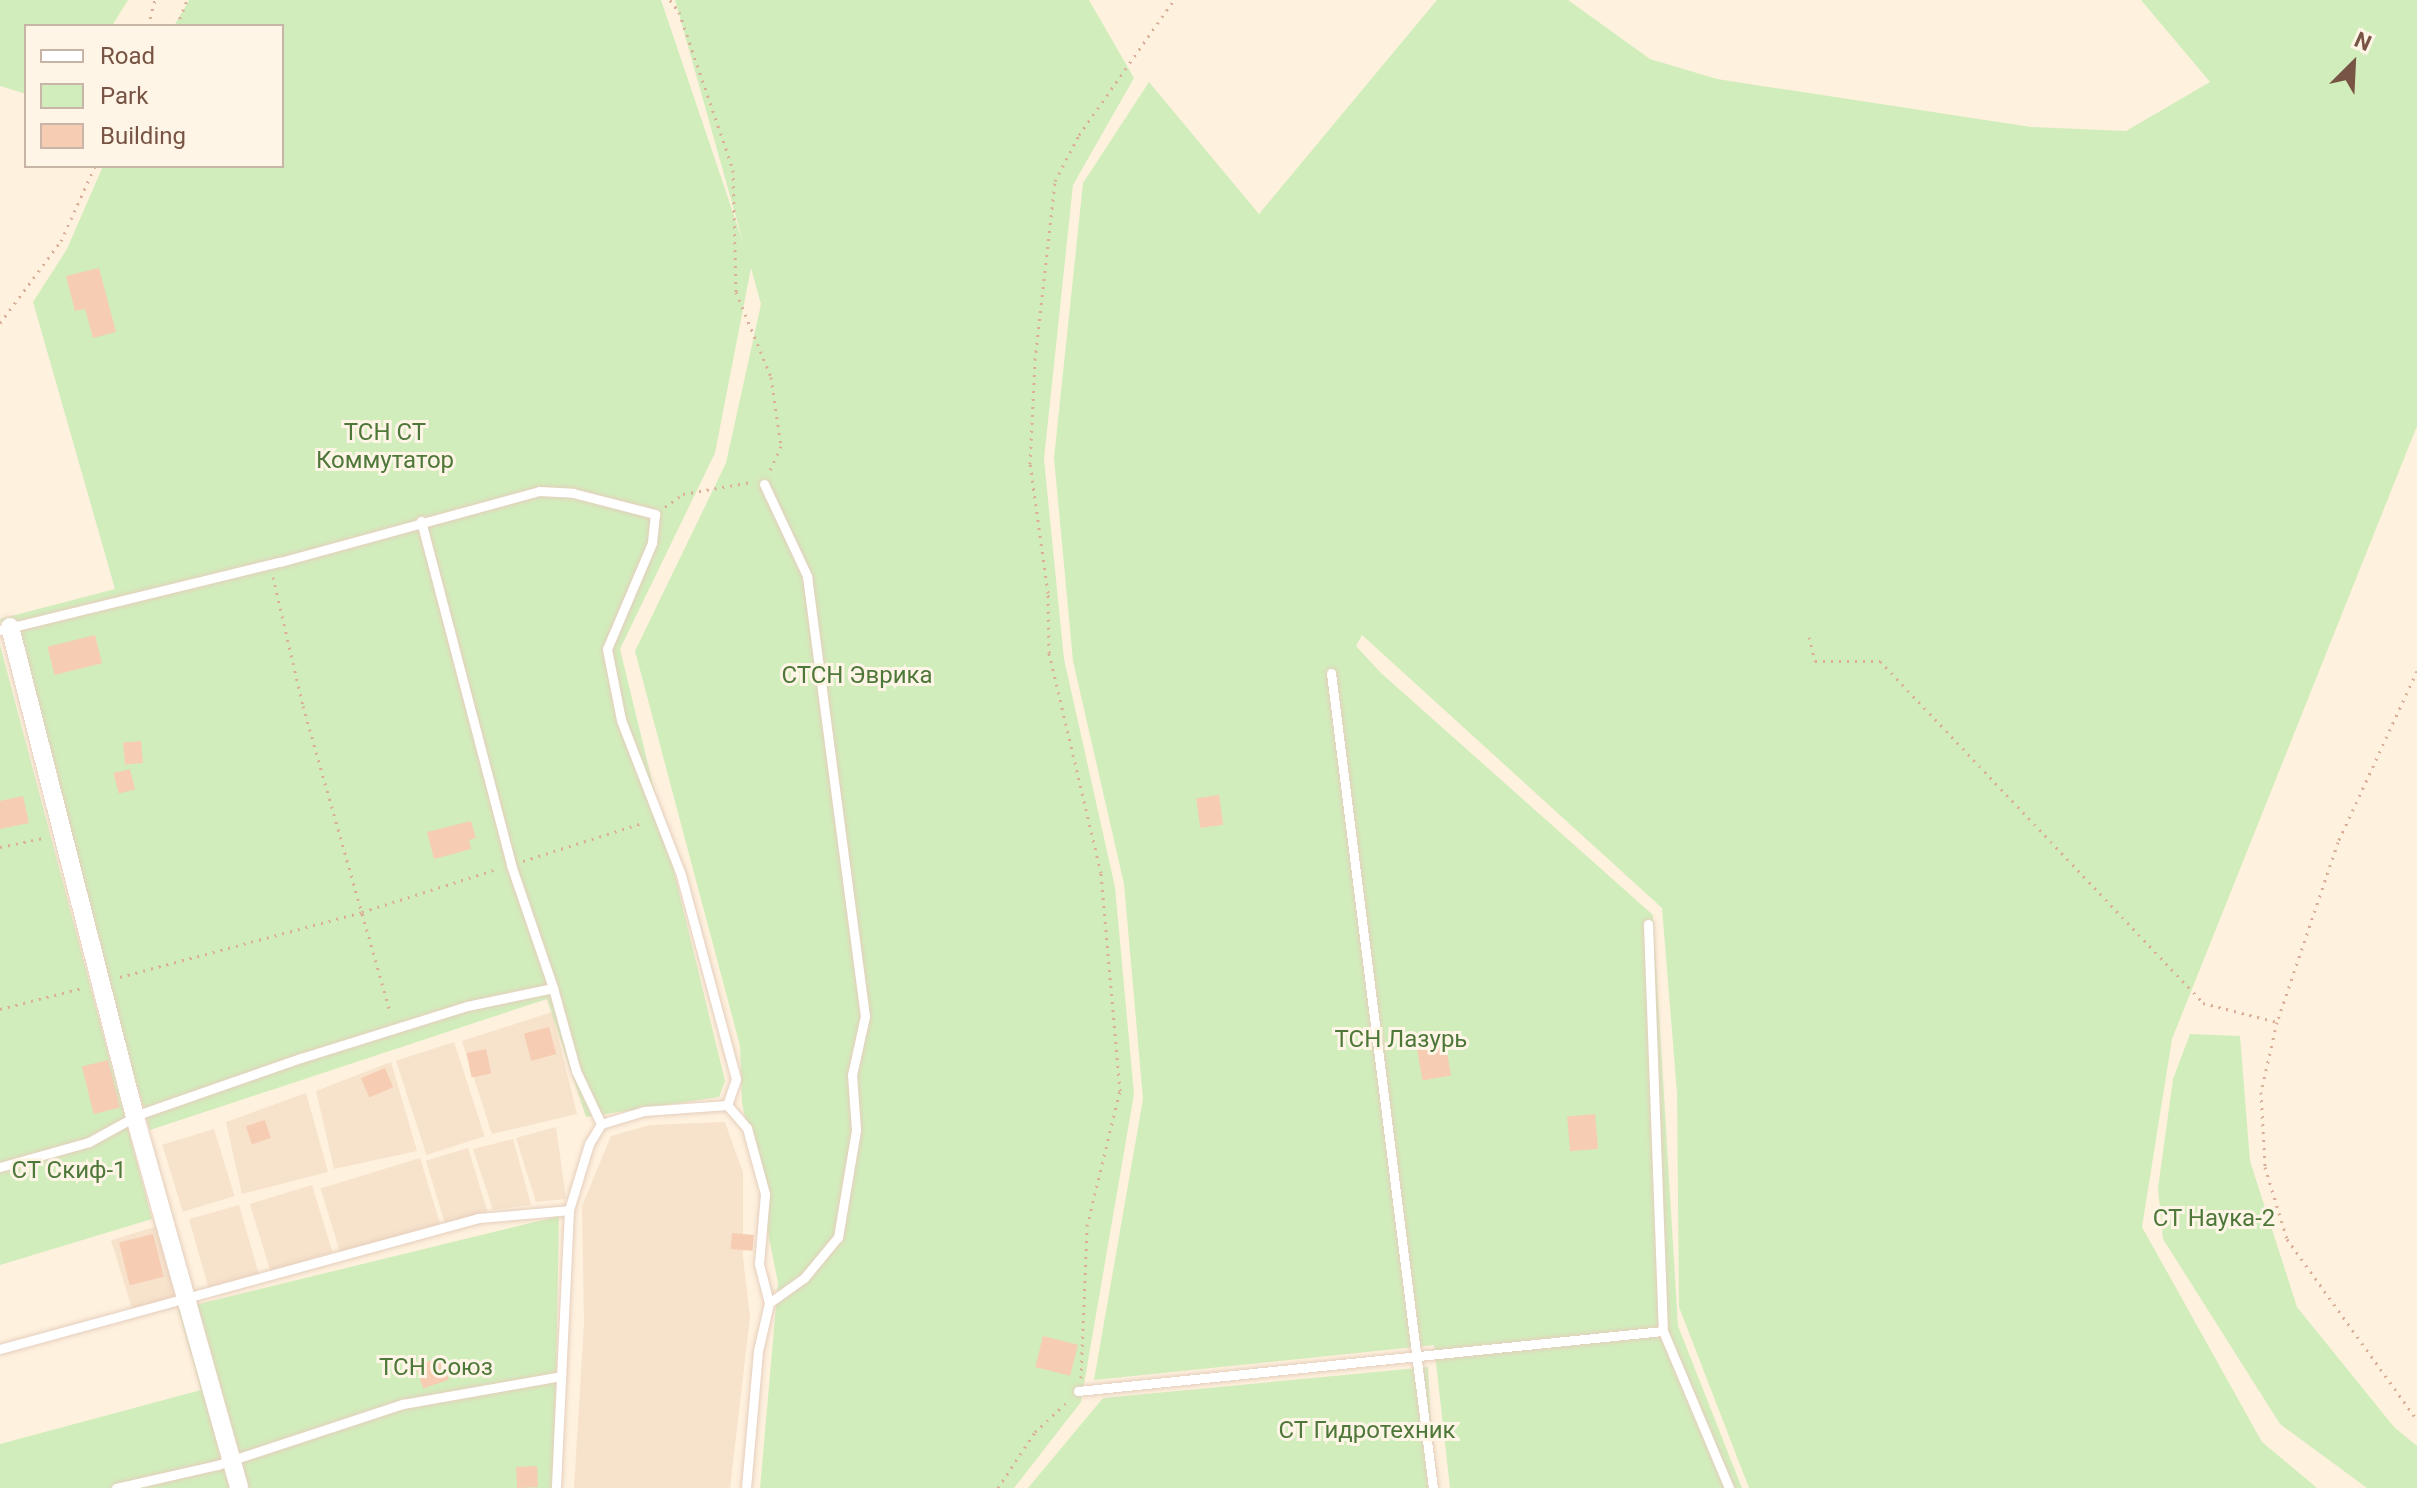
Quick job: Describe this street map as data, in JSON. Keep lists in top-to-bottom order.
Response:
{
  "parks": [
    "ТСН СТ Коммутатор",
    "СТСН Эврика",
    "ТСН Лазурь",
    "СТ Скиф-1",
    "СТ Наука-2",
    "ТСН Союз",
    "СТ Гидротехник"
  ],
  "legend": ["Road", "Park", "Building"],
  "north": "top right"
}
